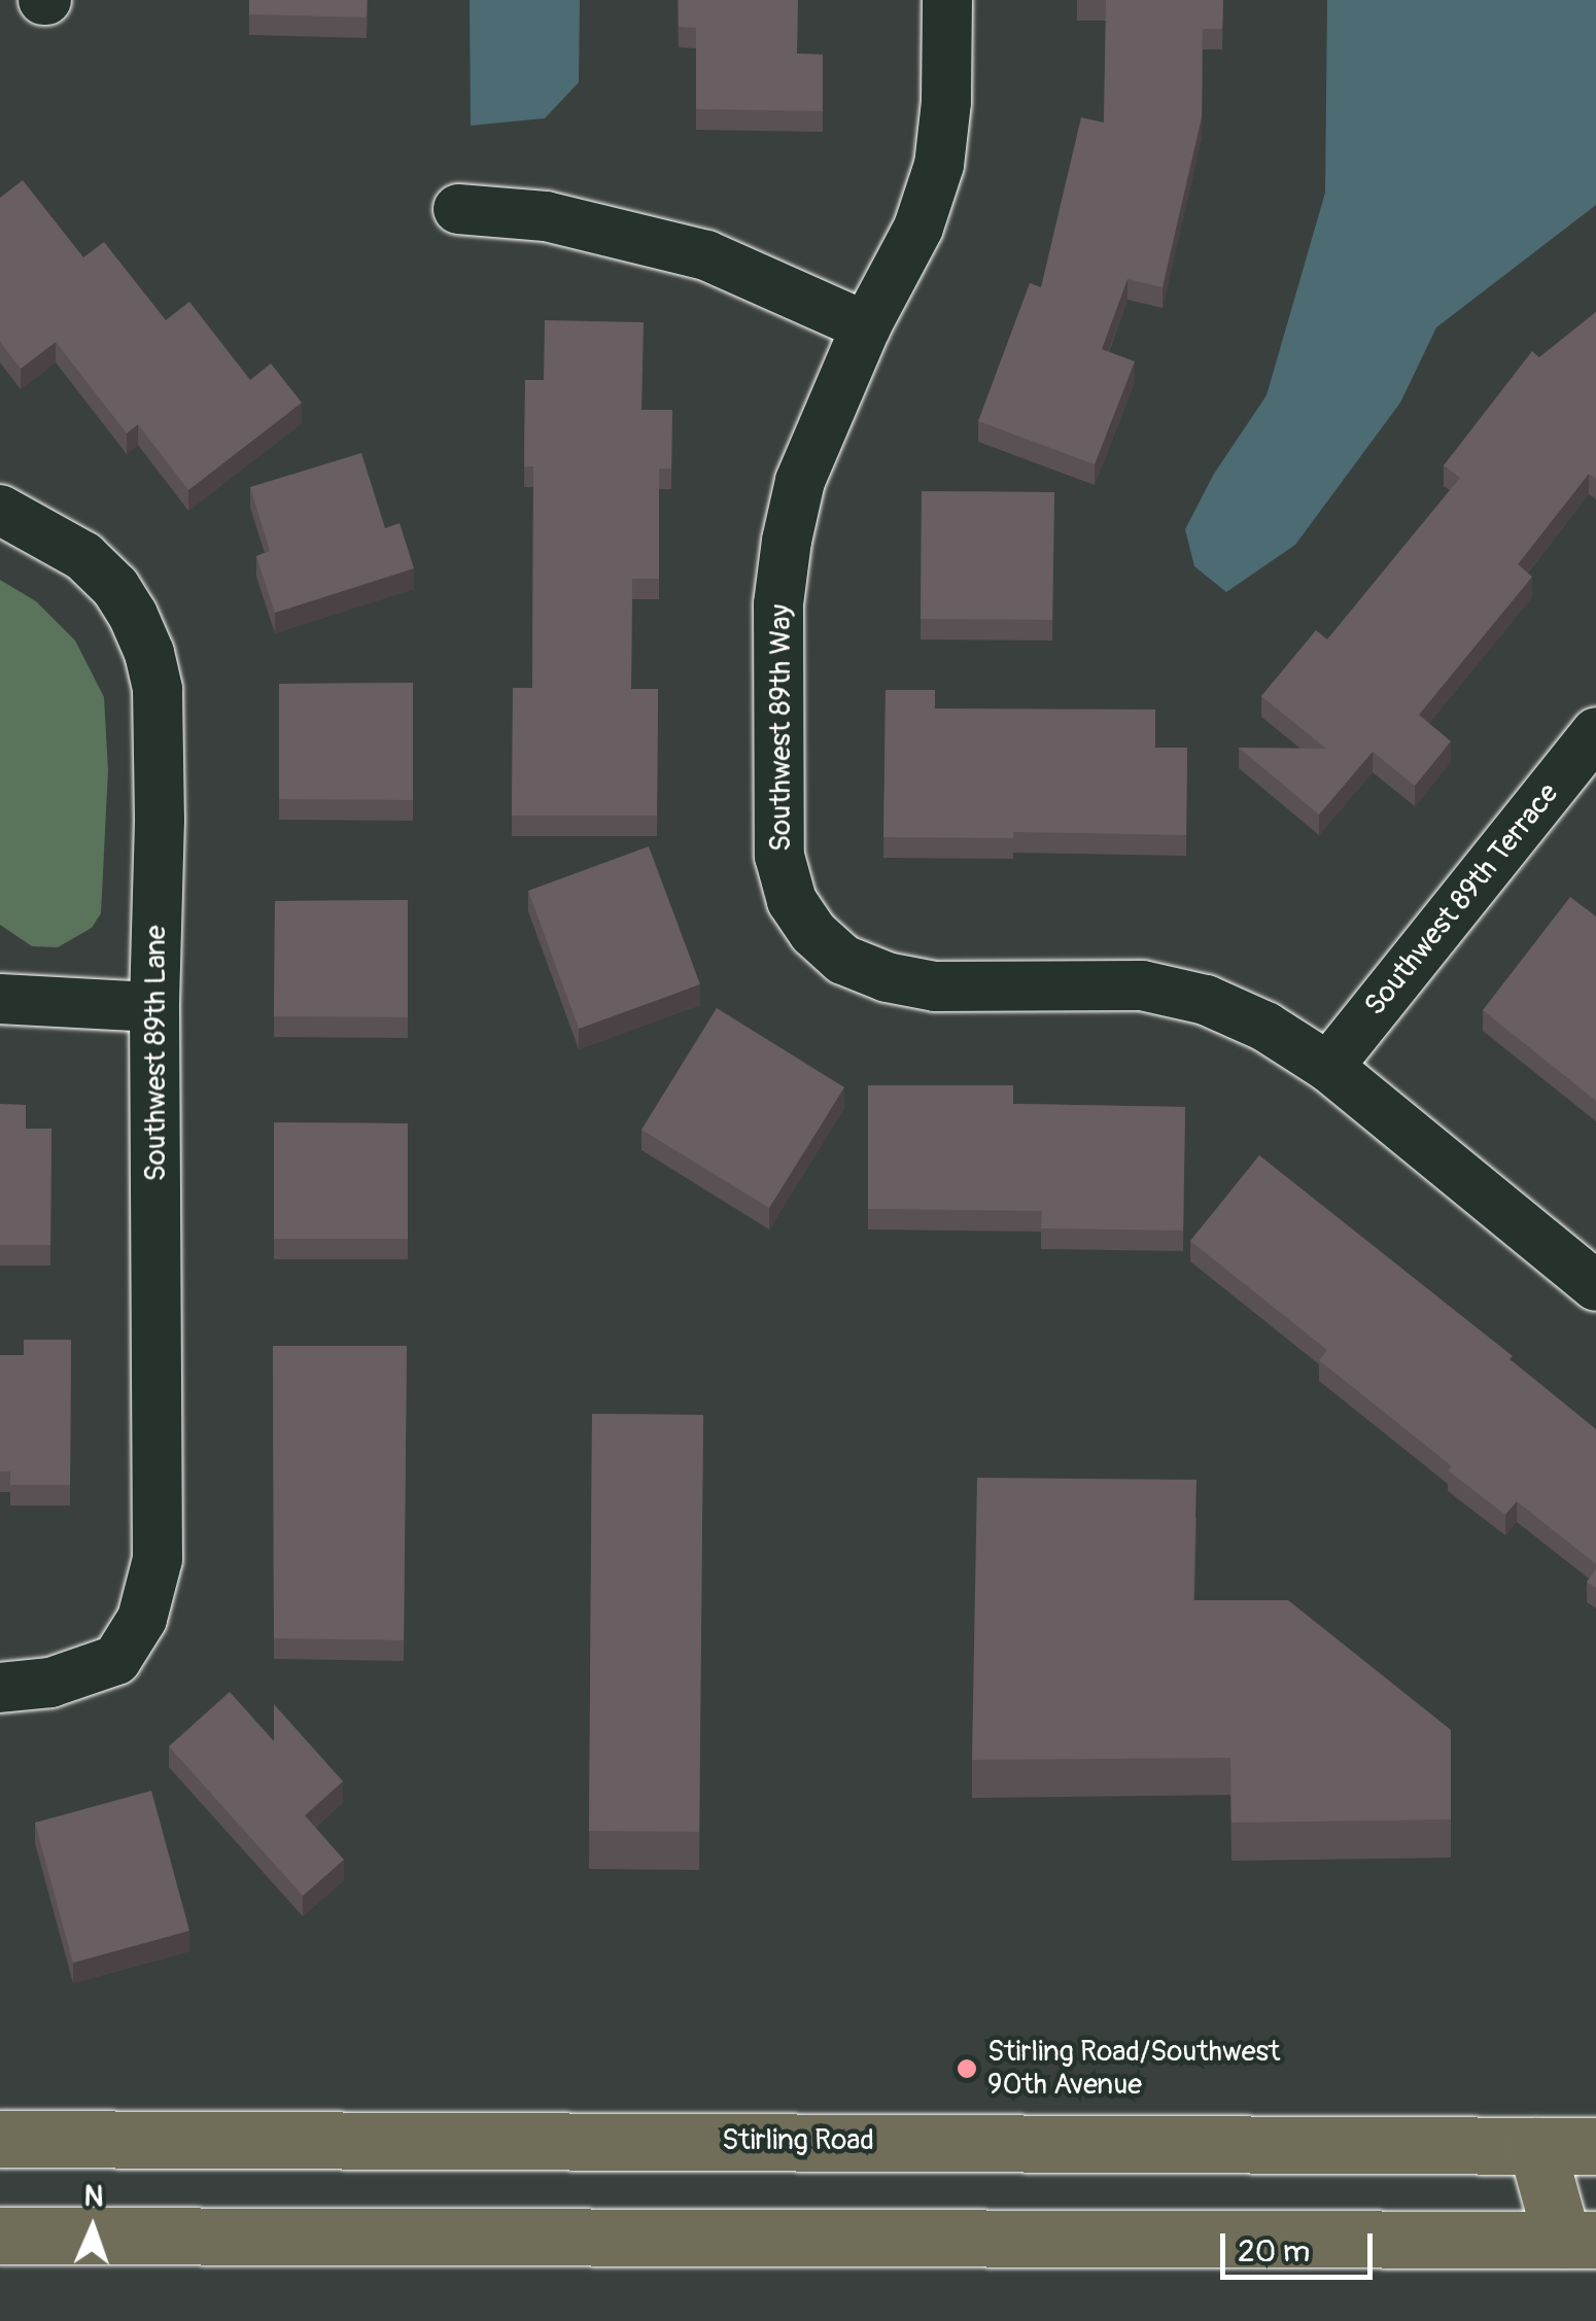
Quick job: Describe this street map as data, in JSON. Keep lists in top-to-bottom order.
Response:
{
  "streets": {
    "main road": ["Stirling Road"],
    "street": ["Southwest 89th Way", "Southwest 89th Terrace", "Southwest 89th Lane"]
  },
  "crossings": [
    ["Southwest 89th Way", "Southwest 89th Terrace"]
  ],
  "places": ["Stirling Road/Southwest 90th Avenue"],
  "scale_bar": "20 m",
  "north": "top"
}
